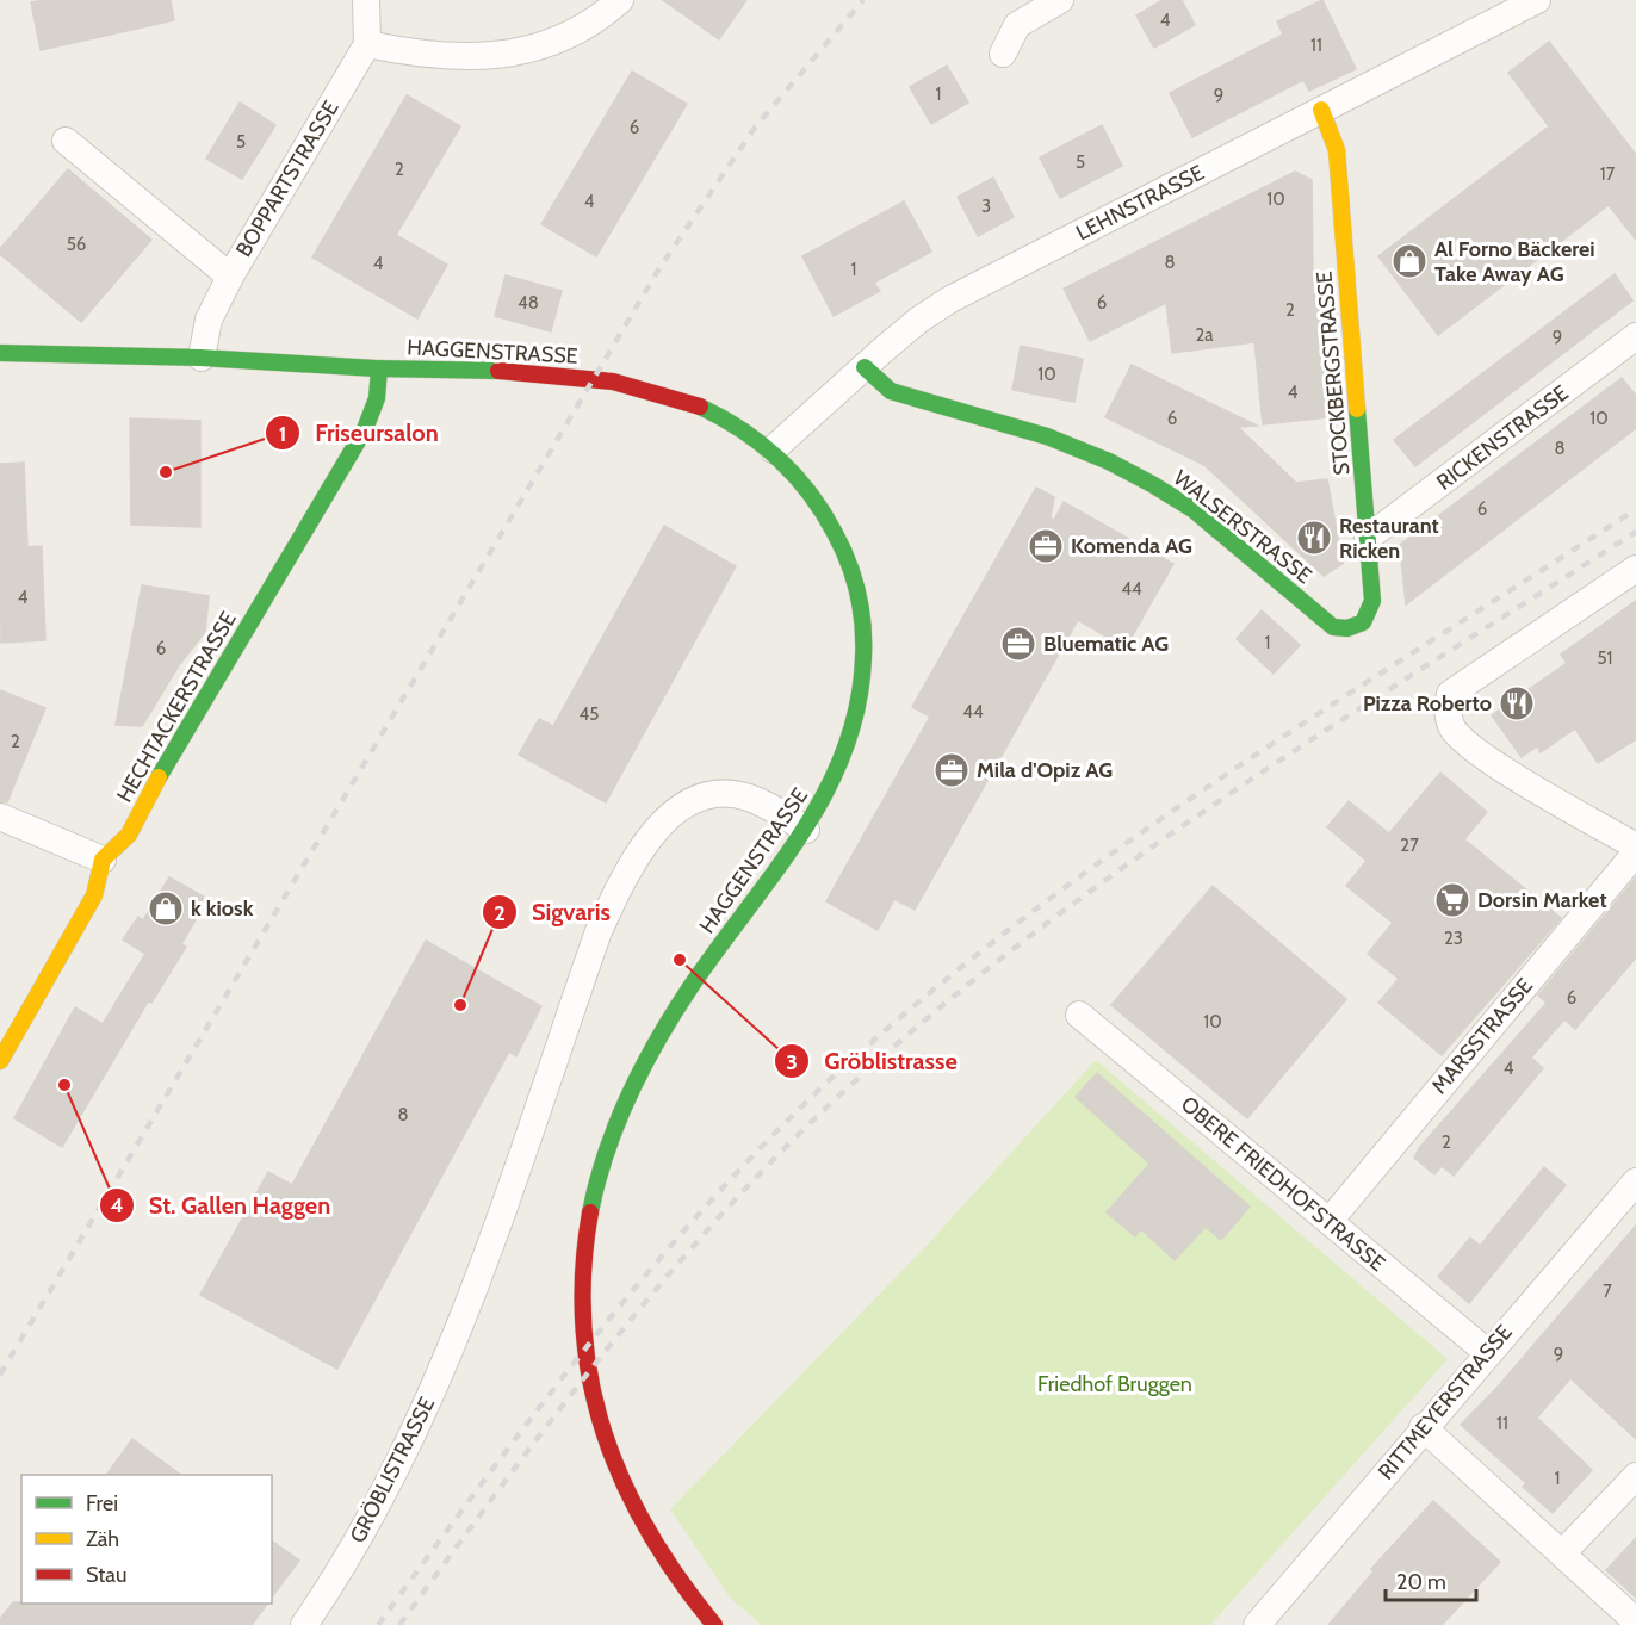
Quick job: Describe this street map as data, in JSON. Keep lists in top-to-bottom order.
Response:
{
  "streets": {
    "street": [
      "BOPPARTSTRASSE",
      "LEHNSTRASSE",
      "HAGGENSTRASSE",
      "STOCKBERGSTRASSE",
      "RICKENSTRASSE",
      "WALSERSTRASSE",
      "HECHTACKERSTRASSE",
      "MARSSTRASSE",
      "OBERE FRIEDHOFSTRASSE",
      "RITTMEYERSTRASSE",
      "GRÖBLISTRASSE"
    ]
  },
  "crossings": [
    ["BOPPARTSTRASSE", "HAGGENSTRASSE"],
    ["LEHNSTRASSE", "HAGGENSTRASSE"],
    ["LEHNSTRASSE", "STOCKBERGSTRASSE"],
    ["LEHNSTRASSE", "WALSERSTRASSE"],
    ["HAGGENSTRASSE", "HECHTACKERSTRASSE"],
    ["HAGGENSTRASSE", "GRÖBLISTRASSE"],
    ["STOCKBERGSTRASSE", "RICKENSTRASSE"],
    ["STOCKBERGSTRASSE", "WALSERSTRASSE"],
    ["MARSSTRASSE", "OBERE FRIEDHOFSTRASSE"],
    ["OBERE FRIEDHOFSTRASSE", "RITTMEYERSTRASSE"]
  ],
  "parks": ["Friedhof Bruggen"],
  "places": {
    "shop": ["Al Forno Bäckerei Take Away AG", "k kiosk"],
    "other": [
      "Friseursalon",
      "Gröblistrasse",
      "Sigvaris",
      "St. Gallen Haggen"
    ],
    "restaurant": ["Restaurant Ricken", "Pizza Roberto"],
    "office": ["Komenda AG", "Bluematic AG", "Mila d'Opiz AG"],
    "supermarket": ["Dorsin Market"]
  },
  "house_numbers": [
    "4",
    "11",
    "1",
    "9",
    "6",
    "5",
    "5",
    "2",
    "17",
    "10",
    "4",
    "3",
    "56",
    "8",
    "4",
    "1",
    "48",
    "6",
    "2",
    "2a",
    "9",
    "10",
    "4",
    "6",
    "10",
    "8",
    "6",
    "44",
    "4",
    "1",
    "6",
    "51",
    "44",
    "45",
    "2",
    "27",
    "23",
    "6",
    "10",
    "4",
    "8",
    "2",
    "7",
    "9",
    "11",
    "1"
  ],
  "legend": ["Frei", "Zäh", "Stau"],
  "scale_bar": "20 m"
}
